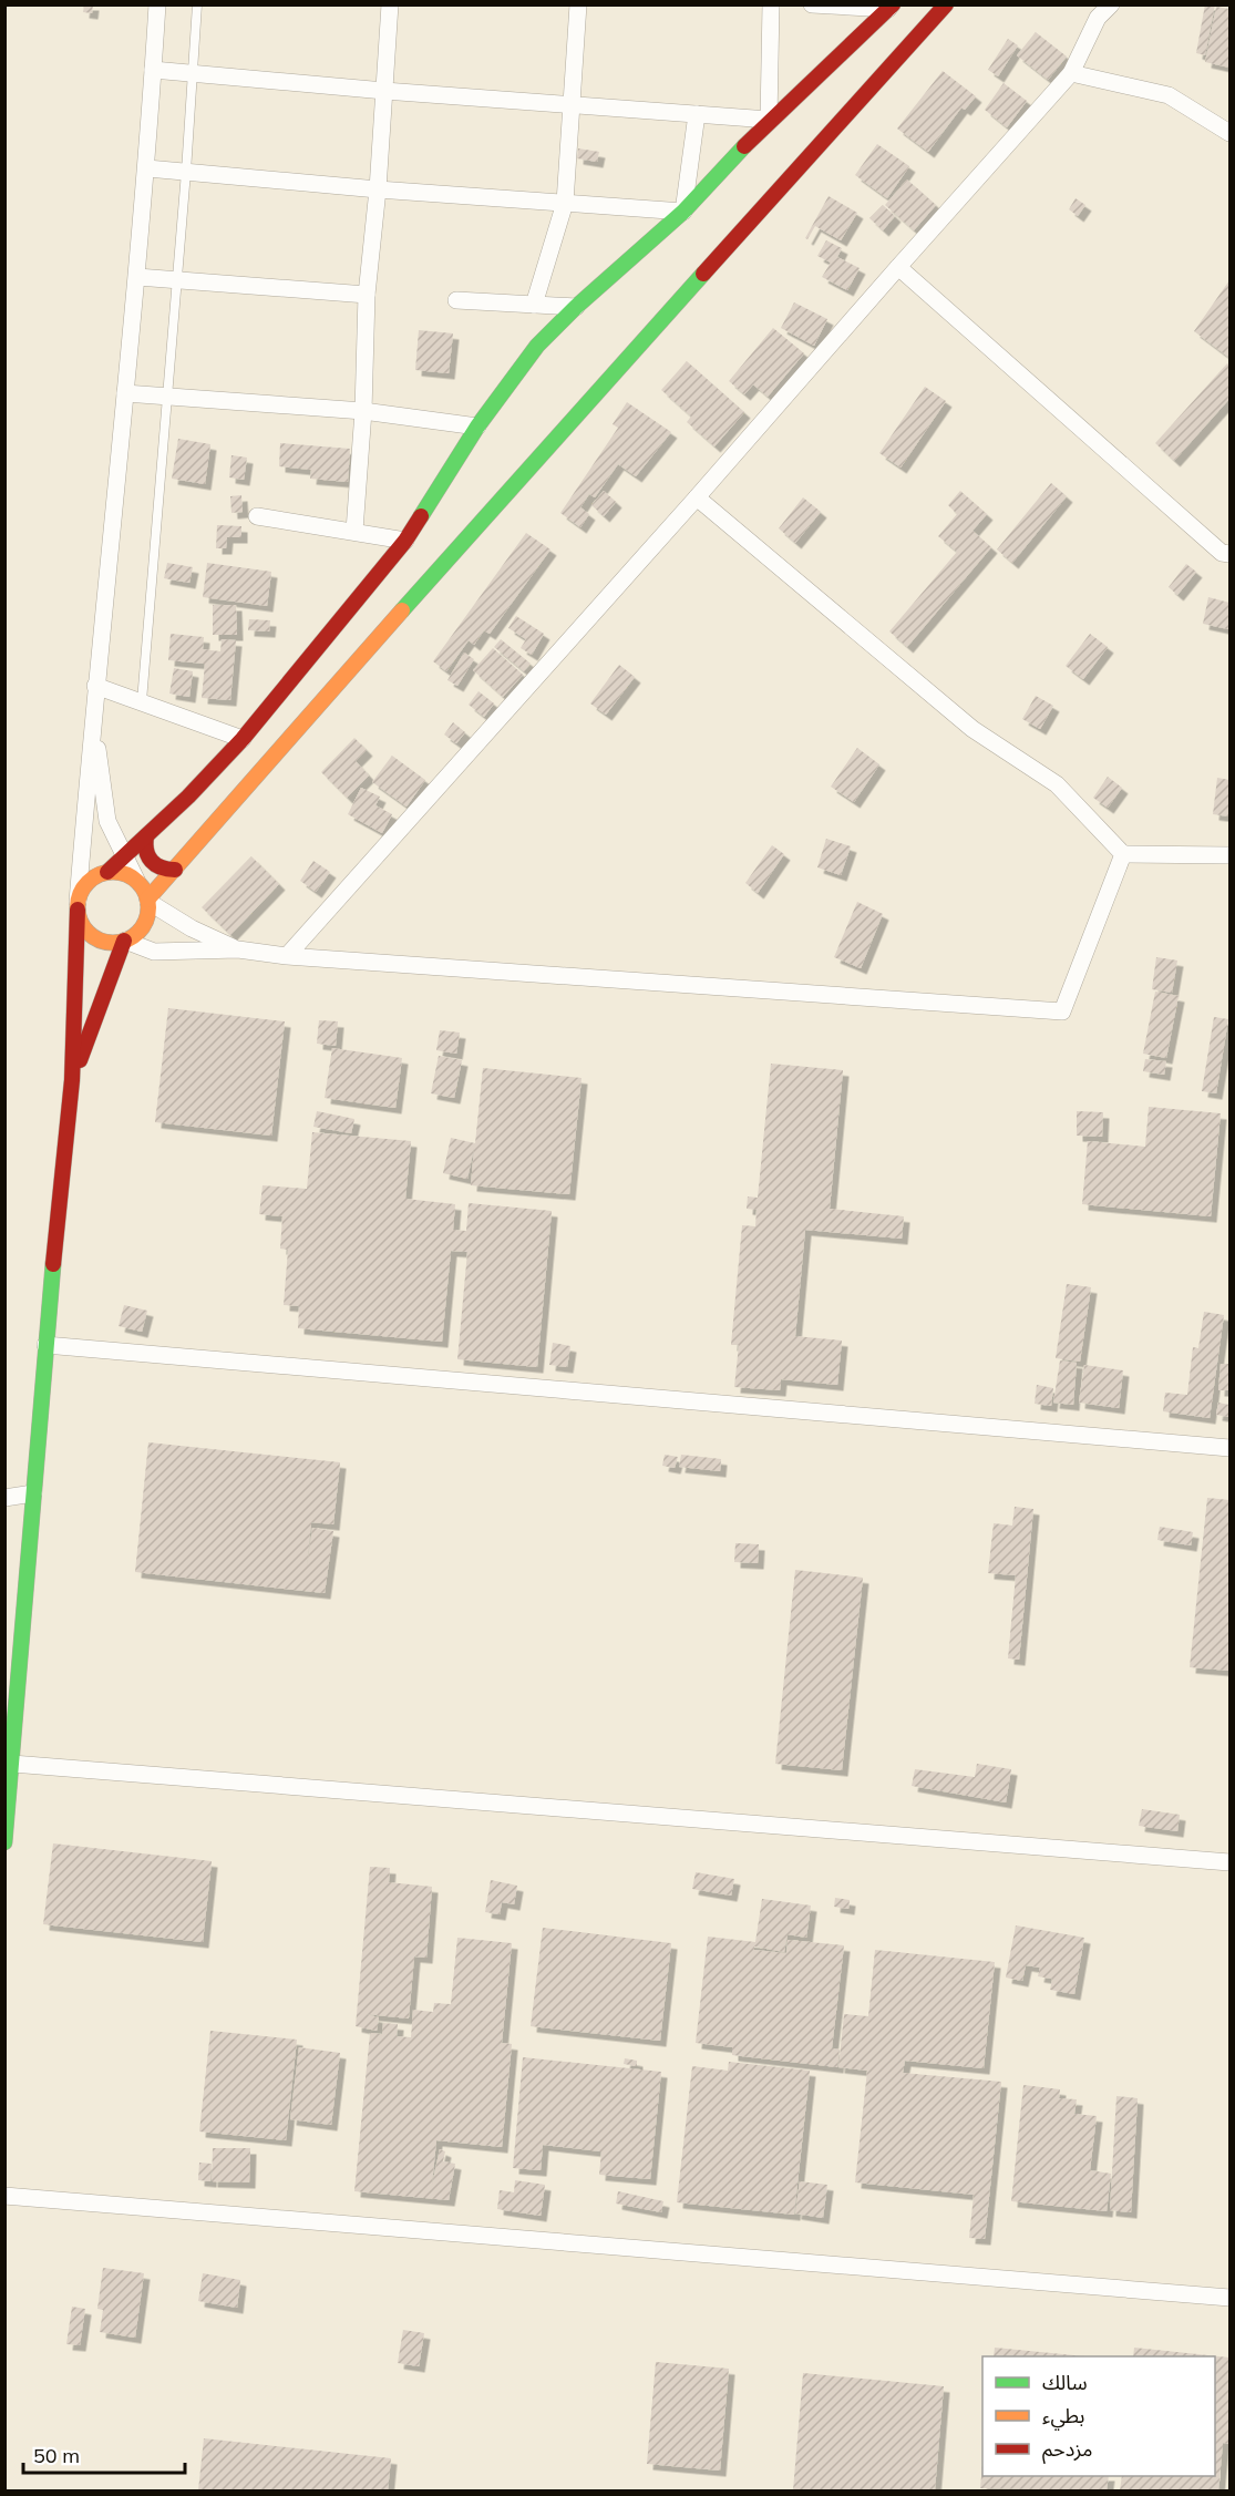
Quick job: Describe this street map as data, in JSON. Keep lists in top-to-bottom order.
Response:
{
  "legend": ["سالك", "بطيء", "مزدحم"],
  "scale_bar": "50 m"
}
